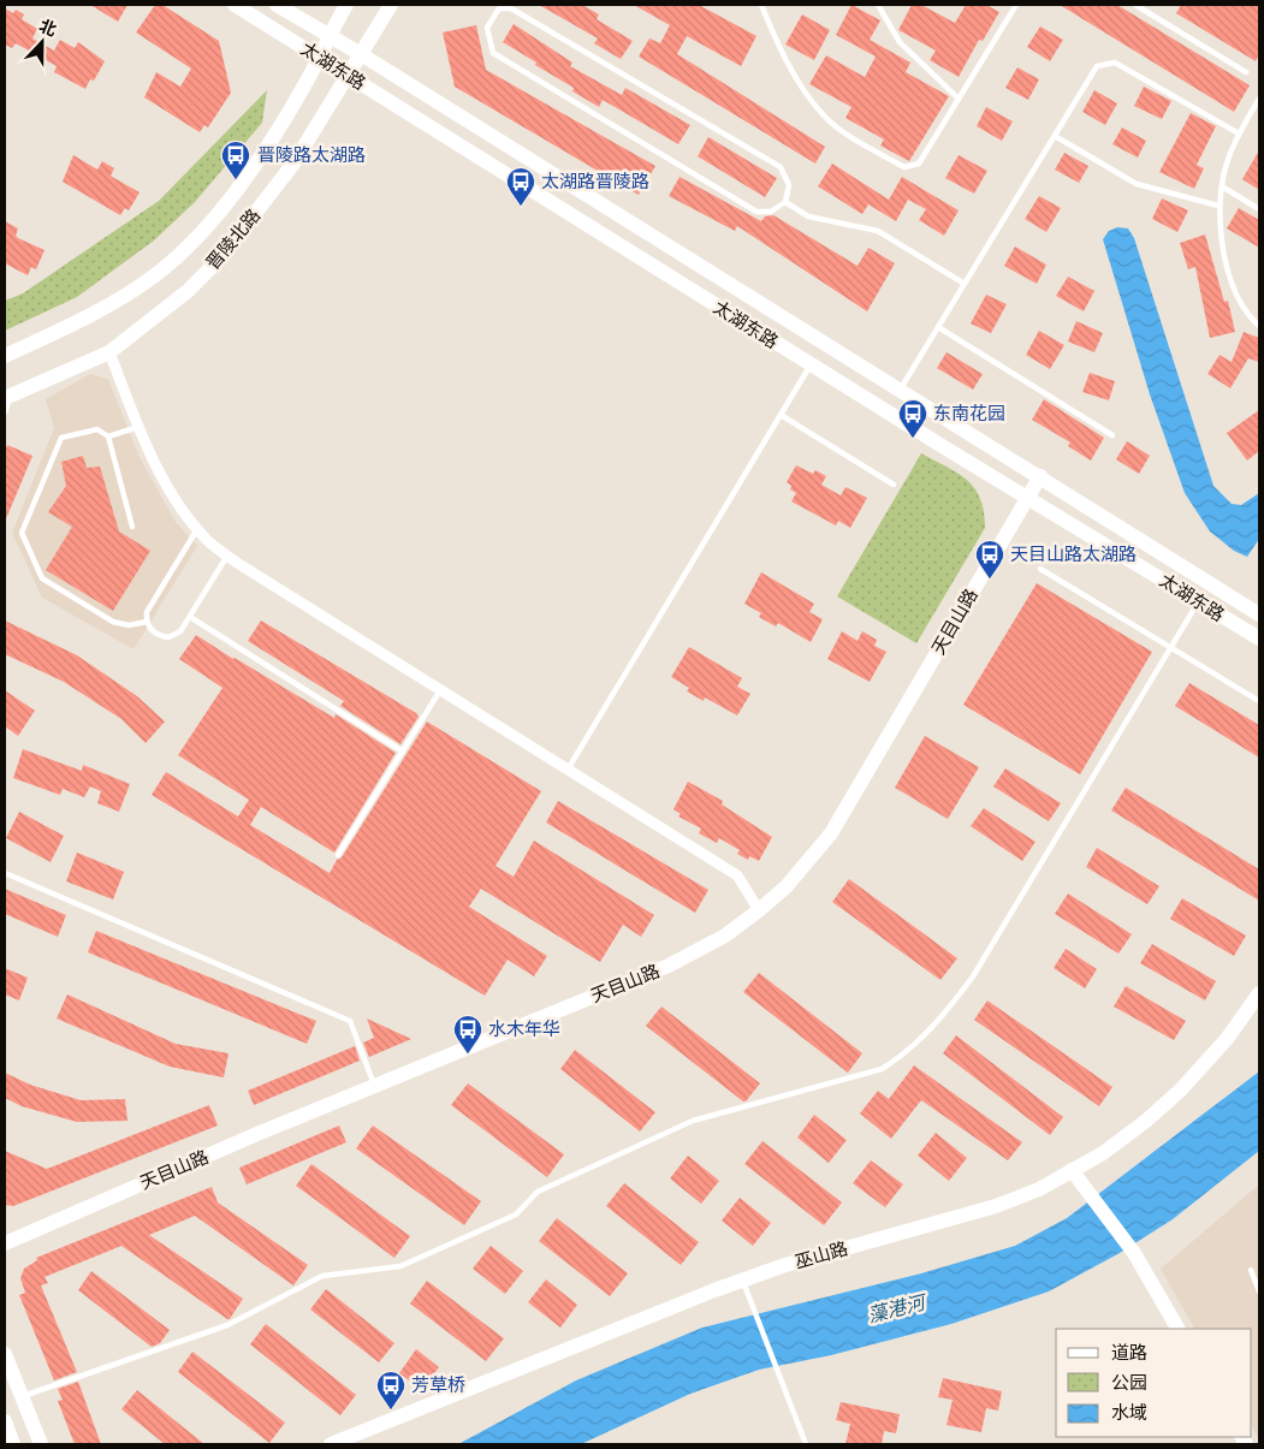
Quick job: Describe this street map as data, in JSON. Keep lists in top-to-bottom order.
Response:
{
  "streets": {
    "main road": [
      "太湖东路",
      "晋陵北路",
      "天目山路",
      "巫山路"
    ]
  },
  "crossings": [
    ["太湖东路", "晋陵北路"],
    ["太湖东路", "天目山路"]
  ],
  "water": ["藻港河"],
  "places": {
    "bus stop": [
      "晋陵路太湖路",
      "太湖路晋陵路",
      "东南花园",
      "天目山路太湖路",
      "水木年华",
      "芳草桥"
    ]
  },
  "legend": ["道路", "公园", "水域"],
  "north": "top"
}
